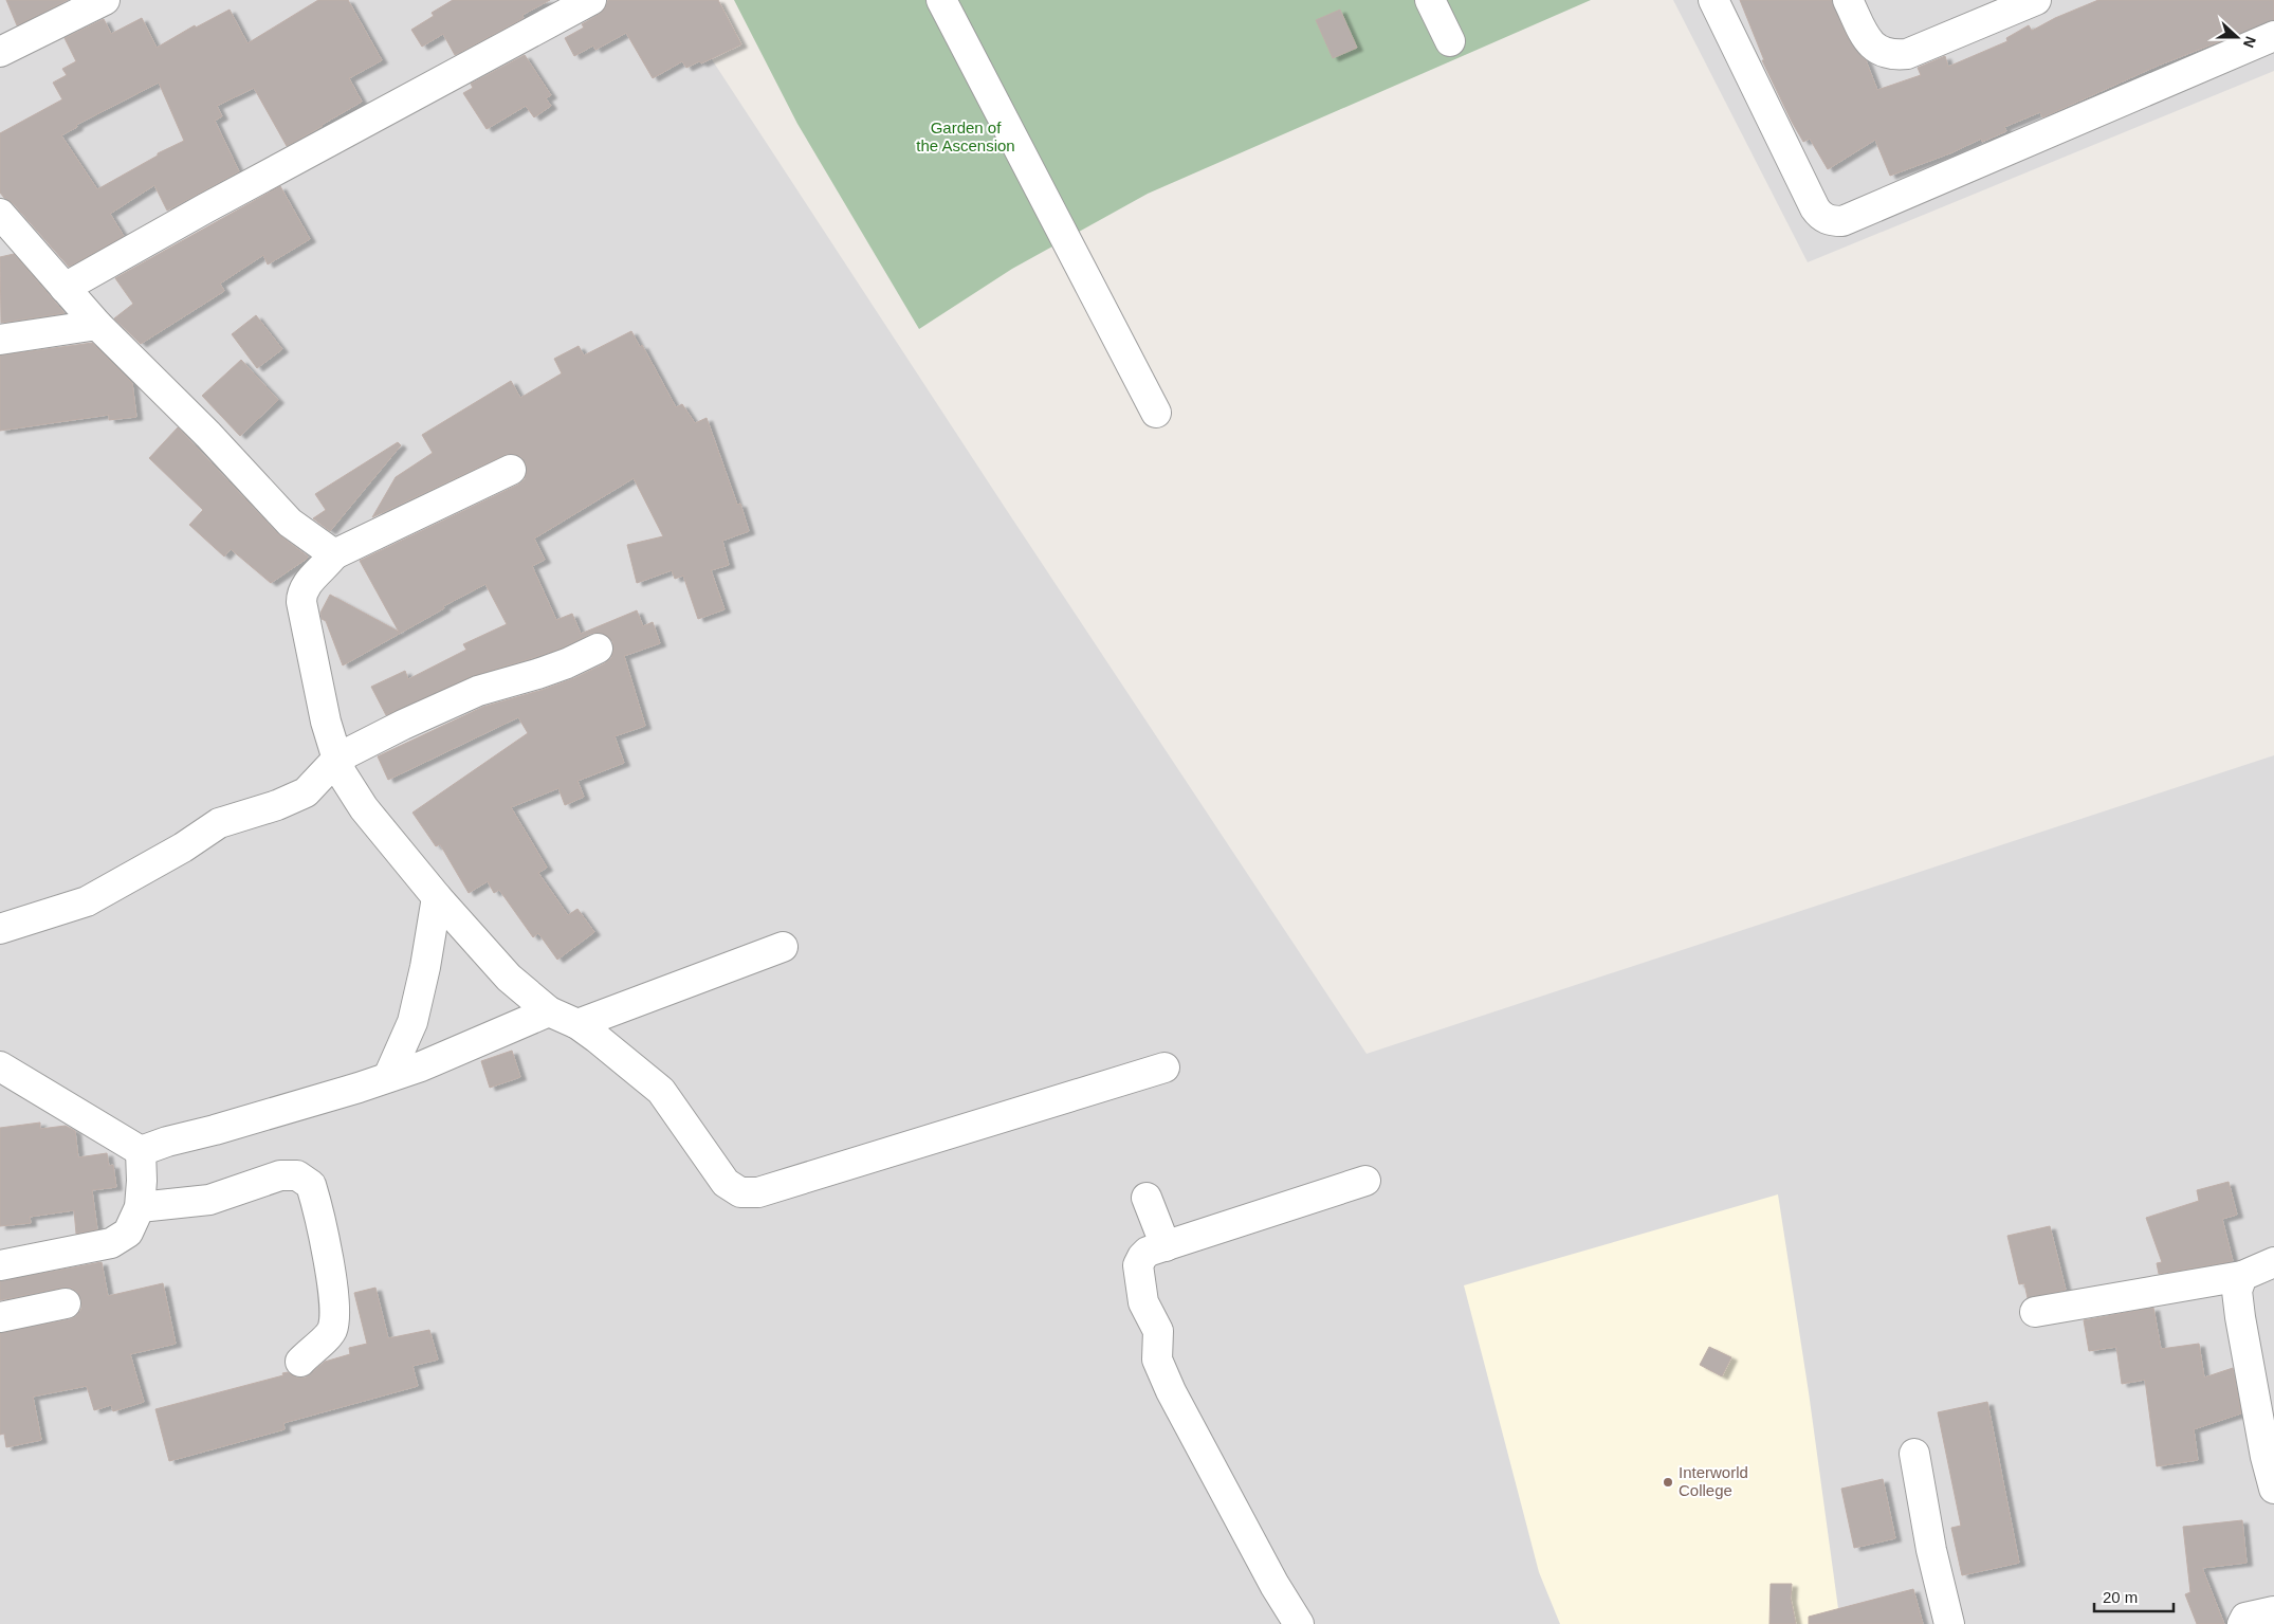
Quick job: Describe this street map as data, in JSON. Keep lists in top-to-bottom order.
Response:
{
  "parks": ["Garden of the Ascension"],
  "places": ["Interworld College"],
  "scale_bar": "20 m",
  "north": "right"
}
